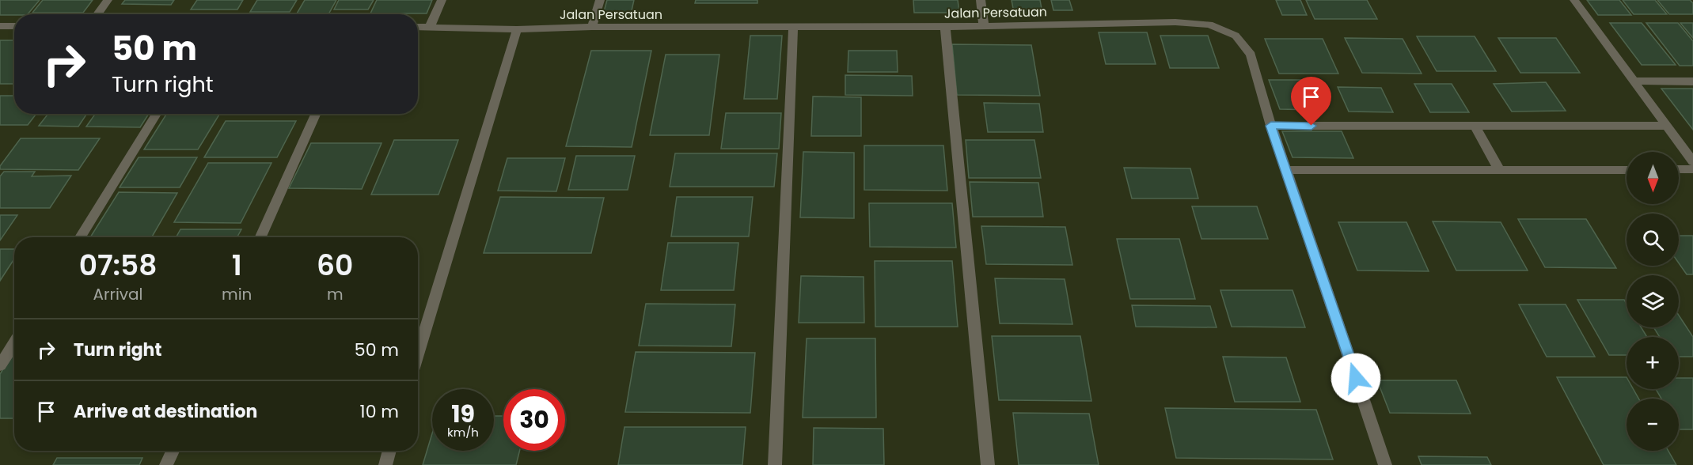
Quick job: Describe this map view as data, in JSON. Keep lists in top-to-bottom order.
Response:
{
  "streets": {
    "street": ["Jalan Persatuan"]
  },
  "north": "bottom",
  "page": {
    "turn": ["50 m", "Turn right"],
    "map_buttons": ["+", "−"],
    "eta": [
      "07:58",
      "Arrival",
      "1",
      "min",
      "60",
      "m"
    ],
    "list": [
      {
        "name": "Turn right",
        "value": "50 m"
      },
      {
        "name": "Arrive at destination",
        "value": "10 m"
      }
    ],
    "speed": "19 km/h",
    "limit": "30"
  }
}
